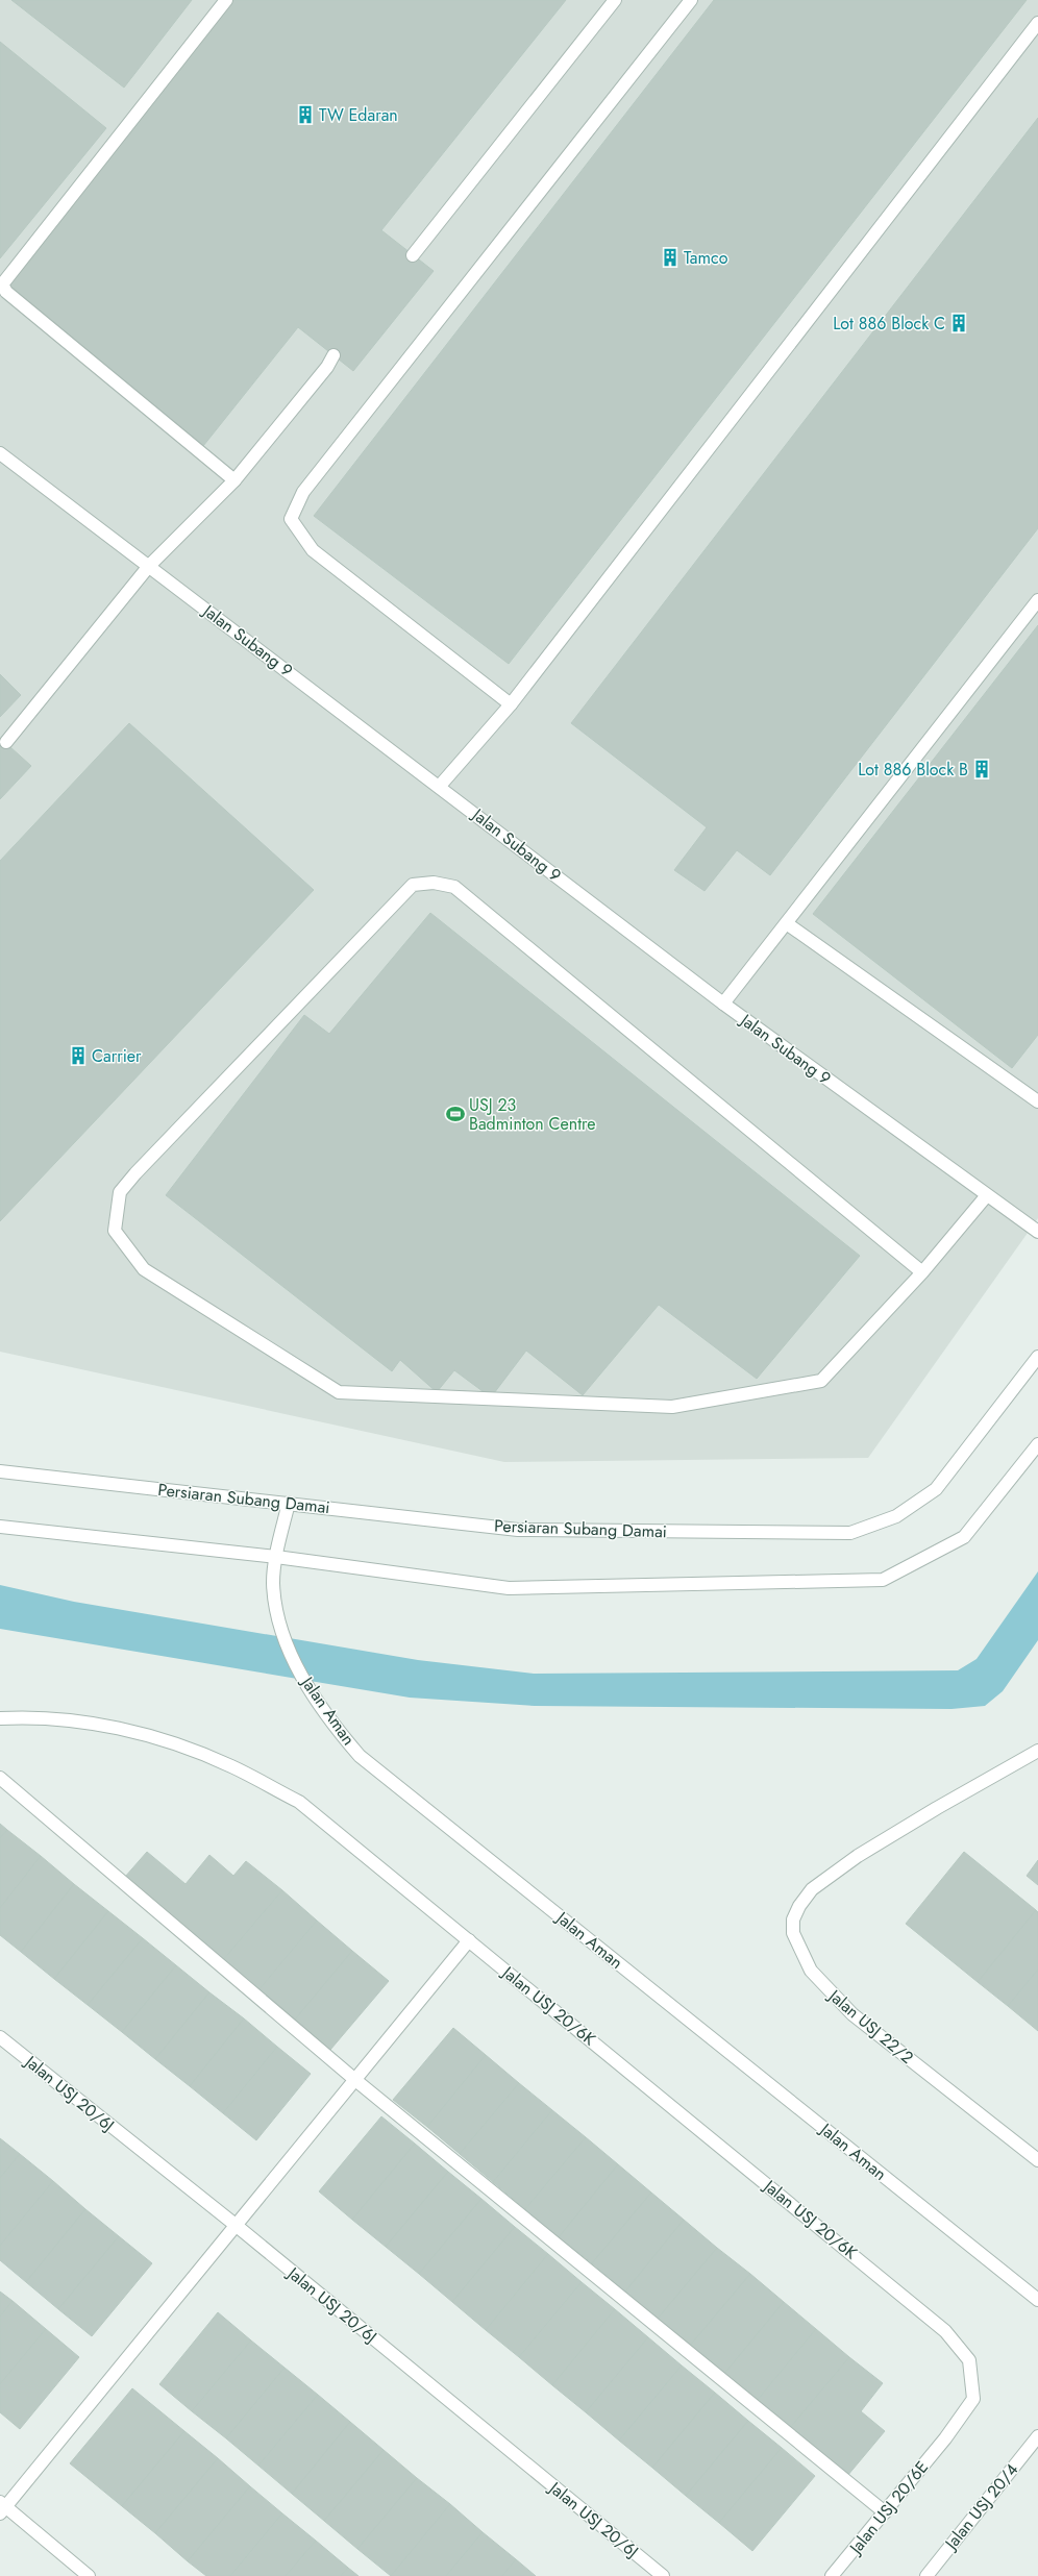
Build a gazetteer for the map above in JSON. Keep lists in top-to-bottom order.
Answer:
{
  "streets": {
    "street": [
      "Jalan Subang 9",
      "Persiaran Subang Damai",
      "Jalan Aman",
      "Jalan USJ 20/6K",
      "Jalan USJ 22/2",
      "Jalan USJ 20/6J",
      "Jalan USJ 20/4",
      "Jalan USJ 20/6E"
    ]
  },
  "crossings": [
    ["Persiaran Subang Damai", "Jalan Aman"],
    ["Jalan USJ 20/6K", "Jalan USJ 20/6E"]
  ],
  "places": {
    "building": [
      "TW Edaran",
      "Tamco",
      "Lot 886 Block C",
      "Lot 886 Block B",
      "Carrier"
    ],
    "sports": ["USJ 23 Badminton Centre"]
  }
}
